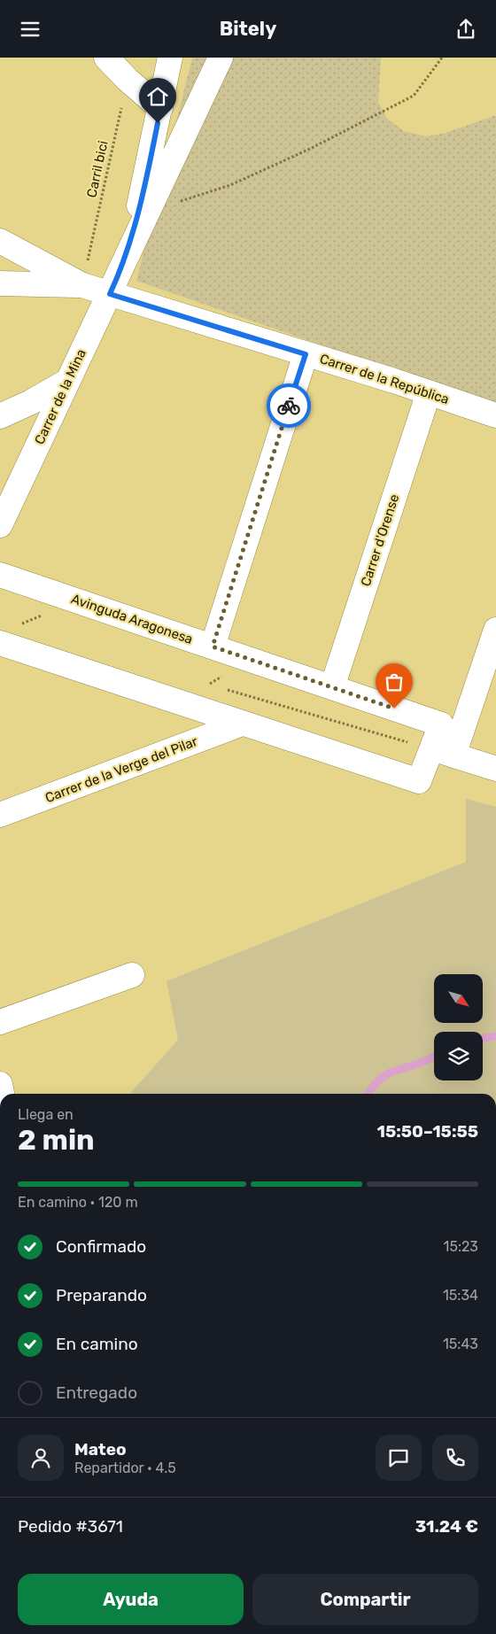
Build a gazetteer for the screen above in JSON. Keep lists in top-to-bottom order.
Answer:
{
  "streets": {
    "street": [
      "Carrer de la República",
      "Carrer de la Mina",
      "Carrer d'Orense",
      "Avinguda Aragonesa",
      "Carrer de la Verge del Pilar"
    ],
    "path": ["Carril bici"]
  },
  "crossings": [
    ["Carril bici", "Carrer de la República"],
    ["Carrer de la República", "Carrer de la Mina"],
    ["Carrer de la República", "Carrer d'Orense"],
    ["Carrer d'Orense", "Avinguda Aragonesa"],
    ["Avinguda Aragonesa", "Carrer de la Verge del Pilar"]
  ],
  "north": "bottom right",
  "page": {
    "header": "Bitely",
    "heading": ["2 min", "Llega en", "15:50–15:55"],
    "panel": [
      "Mateo",
      "Repartidor · 4.5",
      "Pedido #3671",
      "31.24 €"
    ],
    "bar": "En camino · 120 m",
    "list": [
      ["Confirmado", "15:23"],
      ["Preparando", "15:34"],
      ["En camino", "15:43"],
      "Entregado"
    ],
    "buttons": ["Ayuda", "Compartir"]
  }
}
